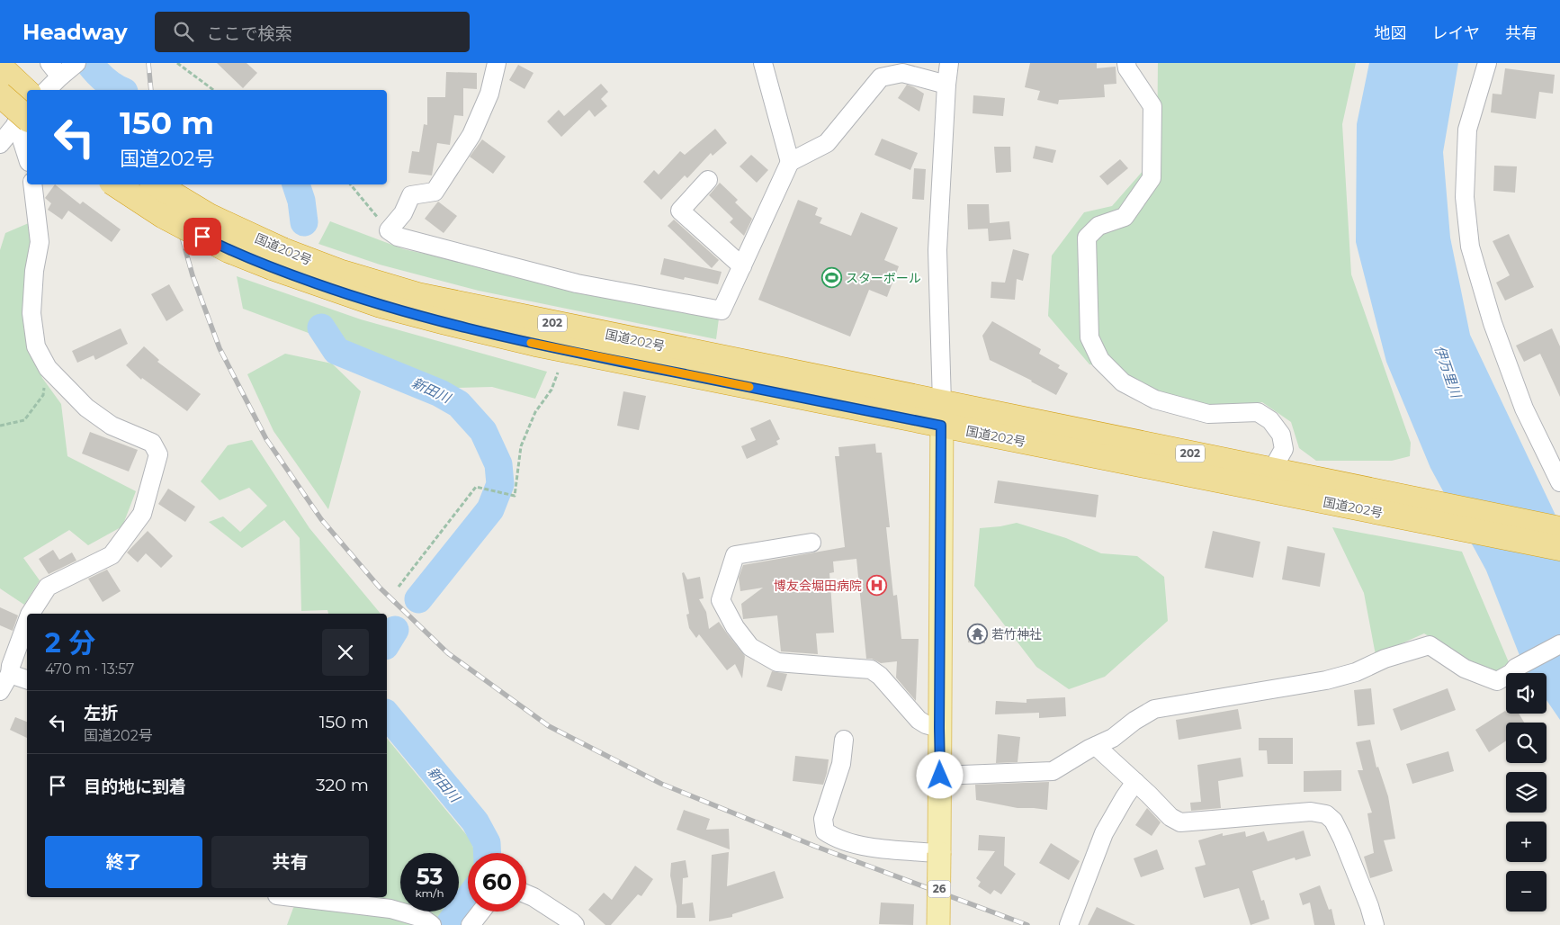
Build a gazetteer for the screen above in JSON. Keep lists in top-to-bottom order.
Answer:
{
  "streets": {
    "highway": ["国道202号", "202"],
    "main road": ["26"]
  },
  "crossings": [
    ["国道202号", "26"]
  ],
  "water": ["伊万里川", "新田川"],
  "places": {
    "sports": ["スターボール"],
    "hospital": ["博友会堀田病院"],
    "temple": ["若竹神社"]
  },
  "page": {
    "header": "Headway",
    "search": "ここで検索",
    "nav": ["地図", "レイヤ", "共有"],
    "turn": ["150 m", "国道202号"],
    "heading": ["2 分", "470 m · 13:57"],
    "map_buttons": ["+", "−"],
    "list": [
      {
        "name": "左折",
        "note": "国道202号",
        "value": "150 m"
      },
      {
        "name": "目的地に到着",
        "value": "320 m"
      }
    ],
    "buttons": ["終了", "共有"],
    "speed": "53 km/h",
    "limit": "60"
  }
}
